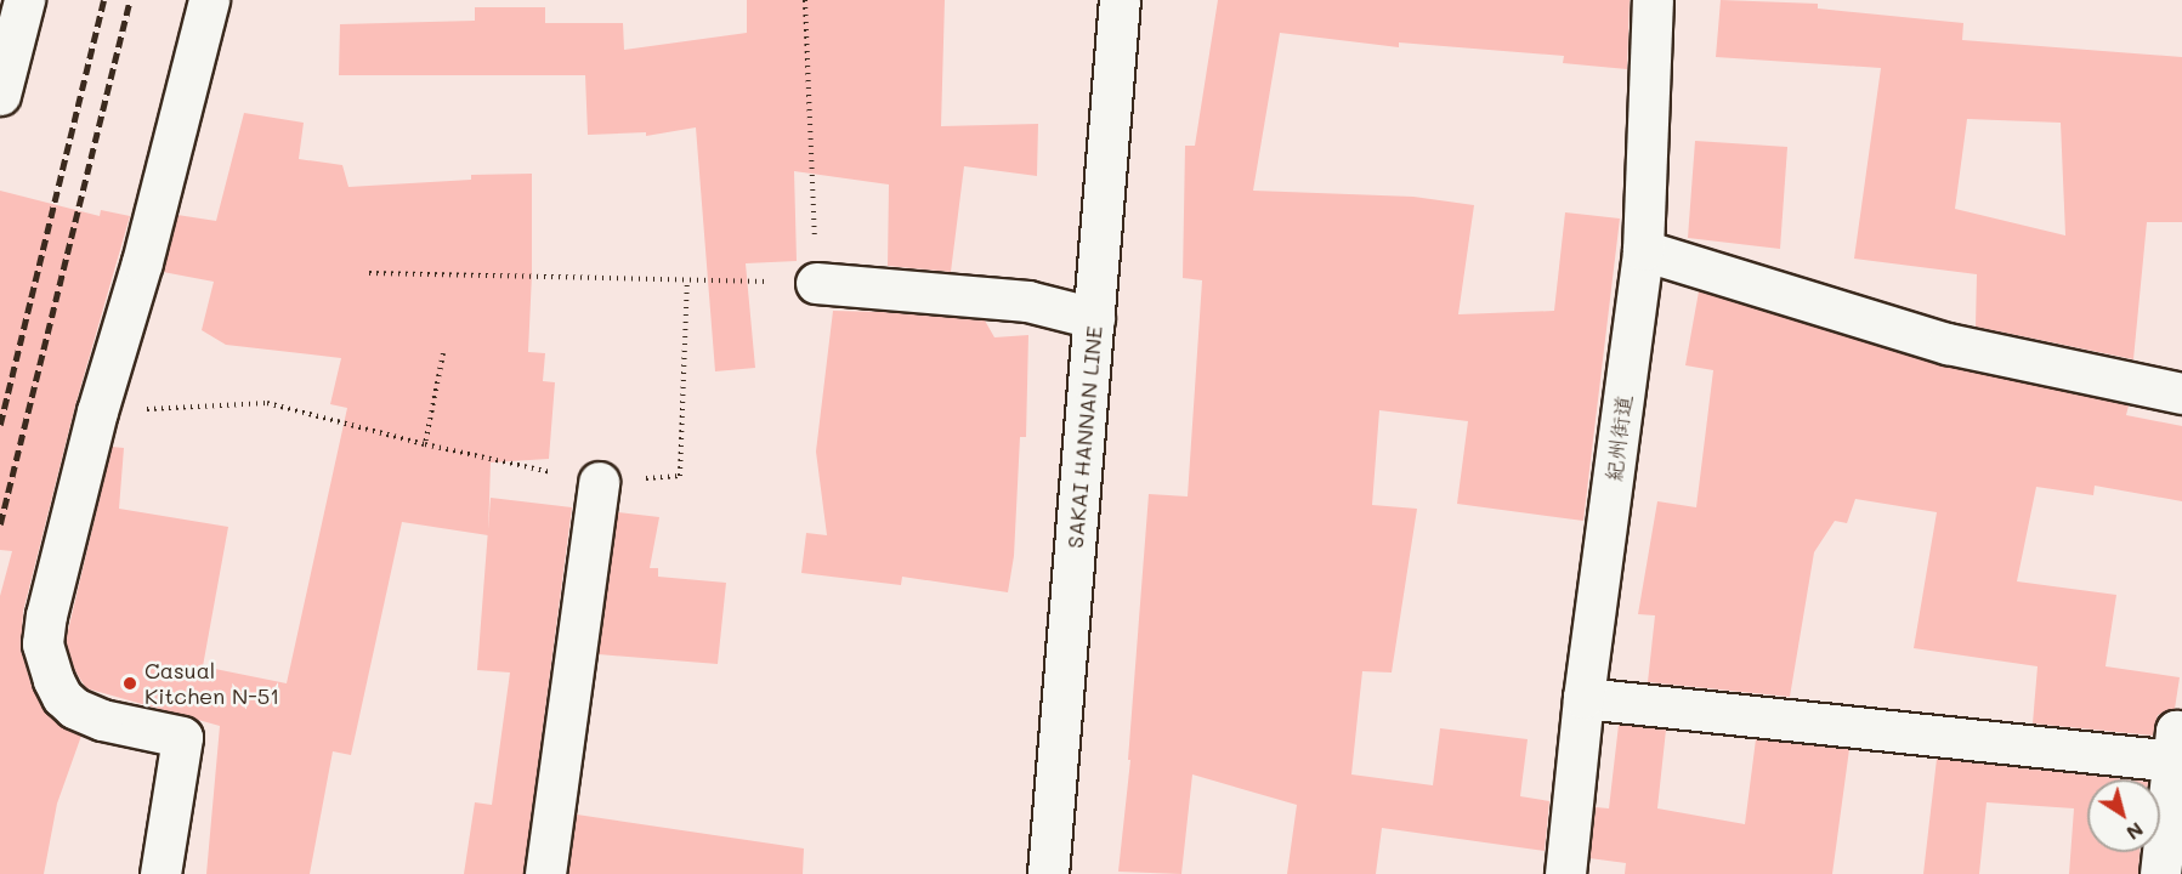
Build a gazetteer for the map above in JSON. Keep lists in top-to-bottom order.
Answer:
{
  "streets": {
    "street": ["SAKAI HANNAN LINE", "紀州街道"]
  },
  "places": ["Casual Kitchen N-51"],
  "north": "bottom right"
}
